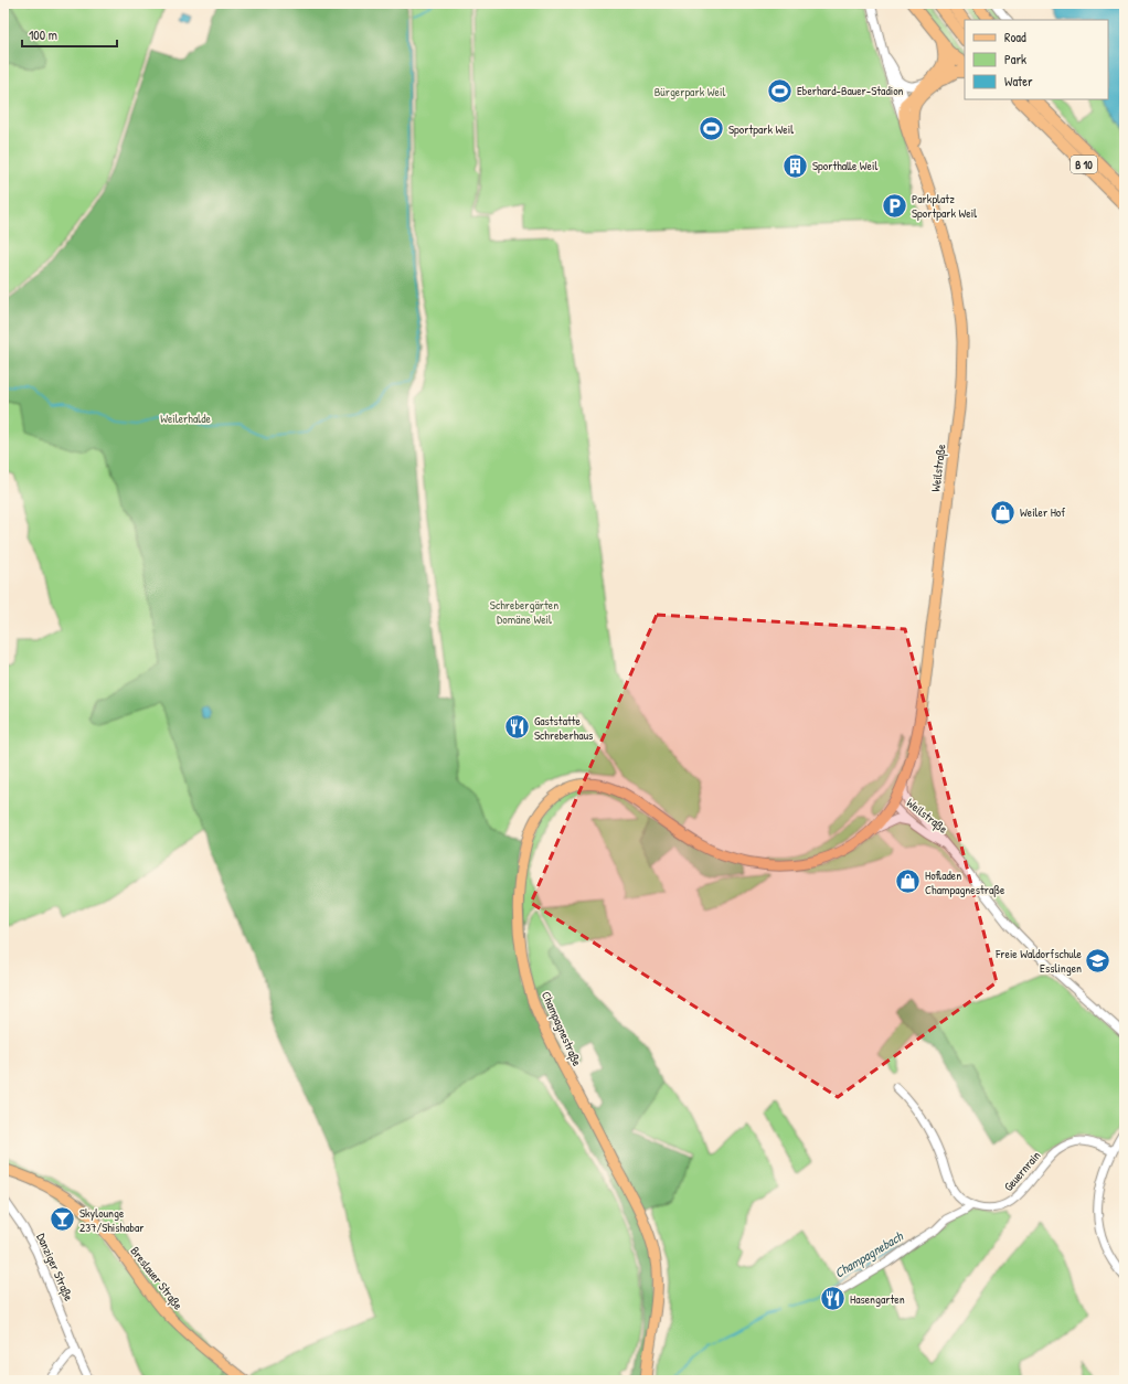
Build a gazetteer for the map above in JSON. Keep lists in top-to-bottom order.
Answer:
{
  "streets": {
    "highway": ["B 10"],
    "main road": ["Weilstraße", "Champagnestraße", "Breslauer Straße"],
    "street": ["Geuernrain", "Danziger Straße"]
  },
  "crossings": [
    ["Weilstraße", "Champagnestraße"]
  ],
  "water": ["Champagnebach"],
  "parks": ["Bürgerpark Weil", "Weilerhalde", "Schrebergärten Domäne Weil"],
  "places": {
    "sports": ["Eberhard-Bauer-Stadion", "Sportpark Weil"],
    "building": ["Sporthalle Weil"],
    "parking": ["Parkplatz Sportpark Weil"],
    "shop": ["Weiler Hof", "Hofladen Champagnestraße"],
    "restaurant": ["Gaststatte Schreberhaus", "Hasengarten"],
    "school or university": ["Freie Waldorfschule Esslingen"],
    "bar": ["Skylounge 237/Shishabar"]
  },
  "legend": ["Road", "Park", "Water"],
  "scale_bar": "100 m"
}
